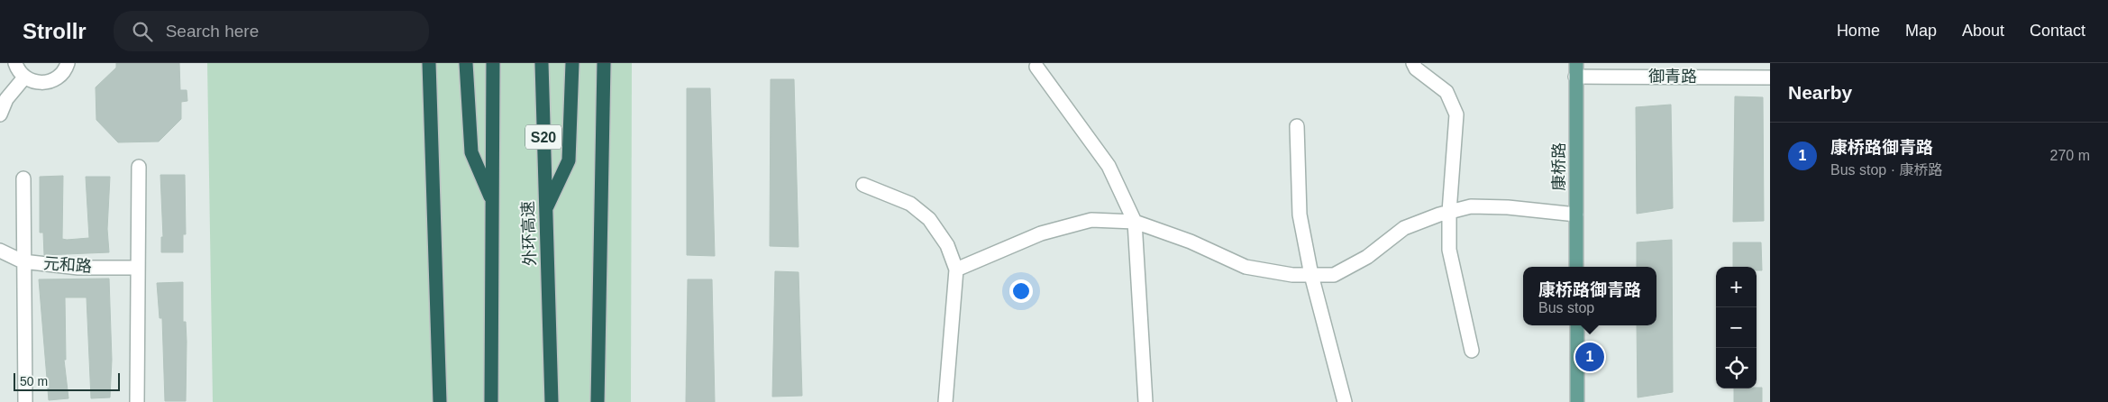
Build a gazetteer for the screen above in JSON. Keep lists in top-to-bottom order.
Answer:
{
  "streets": {
    "highway": ["S20", "外环高速"],
    "main road": ["康桥路"],
    "street": ["御青路", "元和路"]
  },
  "crossings": [
    ["御青路", "康桥路"]
  ],
  "scale_bar": "50 m",
  "page": {
    "header": "Strollr",
    "search": "Search here",
    "nav": [
      "Home",
      "Map",
      "About",
      "Contact"
    ],
    "heading": "Nearby",
    "list": [
      {
        "mark": "1",
        "name": "康桥路御青路",
        "note": "Bus stop · 康桥路",
        "value": "270 m"
      }
    ],
    "map_buttons": ["+", "−"],
    "popup": ["康桥路御青路", "Bus stop"],
    "pins": "1",
    "scale": "50 m"
  }
}
